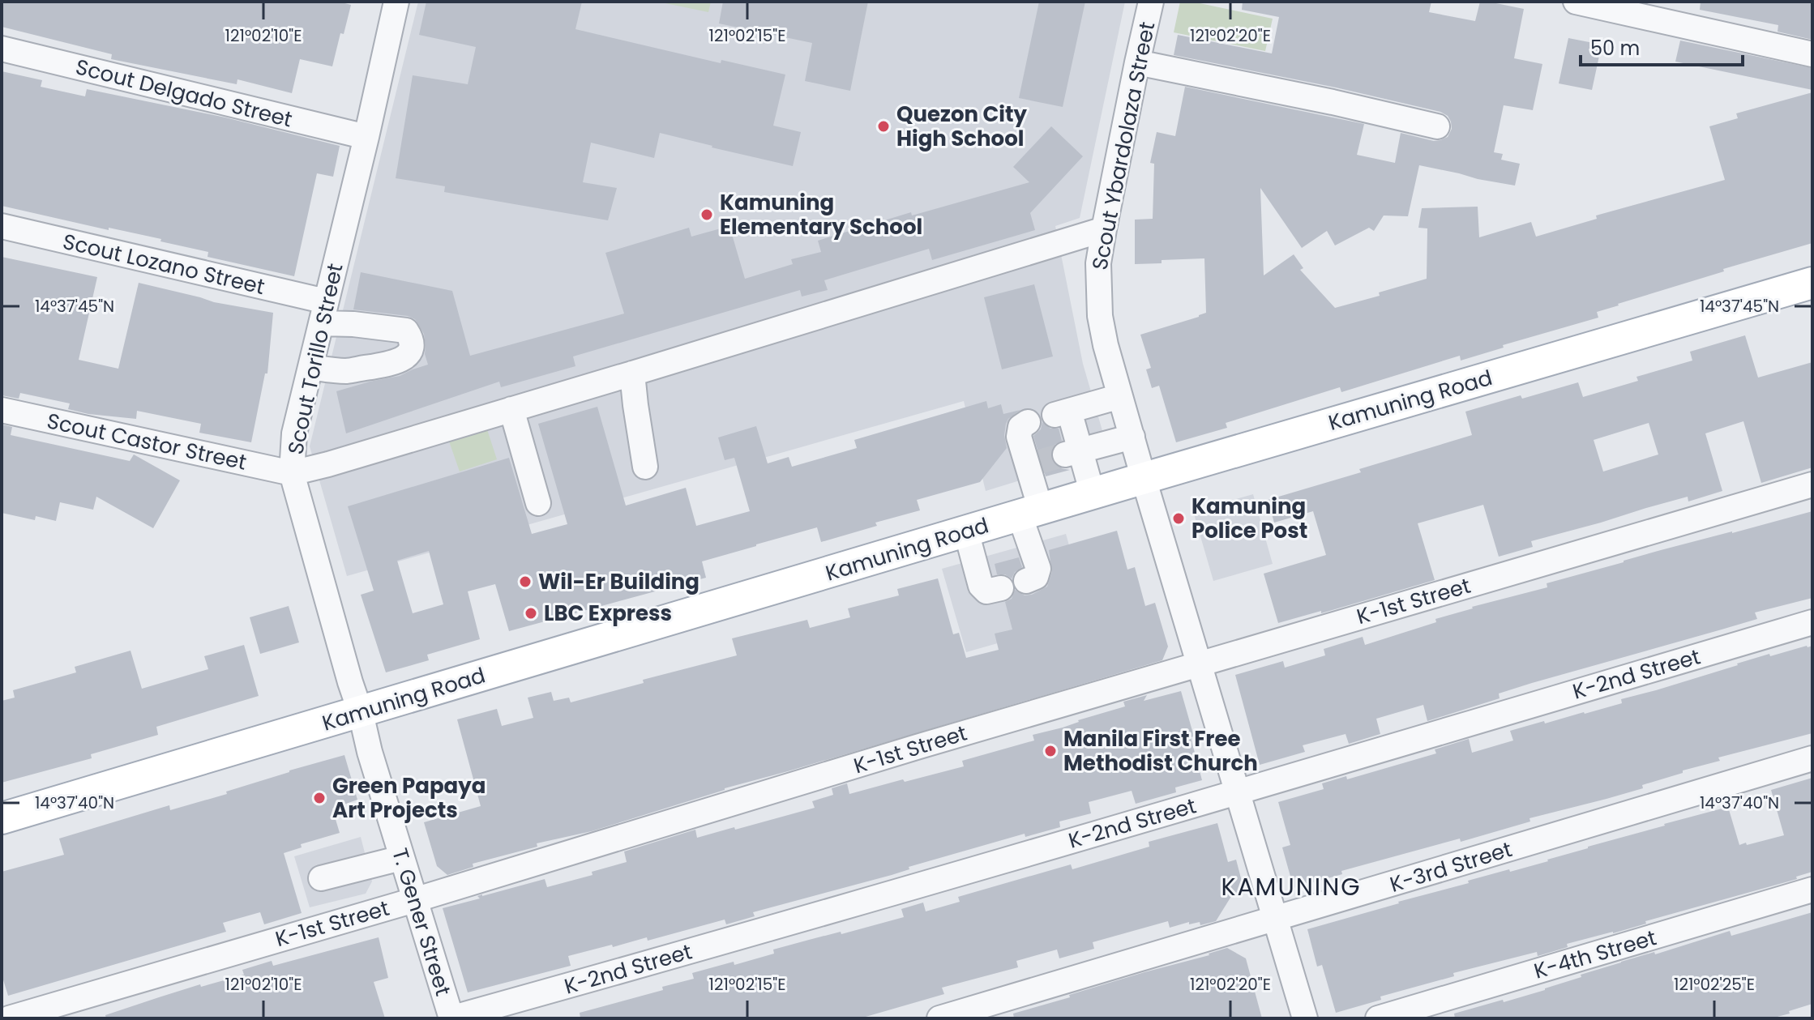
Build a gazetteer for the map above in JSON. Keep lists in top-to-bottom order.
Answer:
{
  "streets": {
    "main road": ["Kamuning Road"],
    "street": [
      "Scout Delgado Street",
      "Scout Ybardolaza Street",
      "Scout Lozano Street",
      "Scout Torillo Street",
      "Scout Castor Street",
      "K-1st Street",
      "K-2nd Street",
      "K-3rd Street",
      "T. Gener Street",
      "K-4th Street"
    ]
  },
  "crossings": [
    ["Scout Delgado Street", "Scout Torillo Street"],
    ["Scout Ybardolaza Street", "Kamuning Road"],
    ["Scout Ybardolaza Street", "K-1st Street"],
    ["Scout Ybardolaza Street", "K-2nd Street"],
    ["Scout Ybardolaza Street", "K-3rd Street"],
    ["Scout Lozano Street", "Scout Torillo Street"],
    ["Scout Torillo Street", "Kamuning Road"],
    ["Scout Torillo Street", "Scout Castor Street"],
    ["Scout Torillo Street", "T. Gener Street"],
    ["Kamuning Road", "T. Gener Street"],
    ["K-1st Street", "T. Gener Street"],
    ["K-2nd Street", "T. Gener Street"]
  ],
  "districts": ["KAMUNING"],
  "places": [
    "Quezon City High School",
    "Kamuning Elementary School",
    "Kamuning Police Post",
    "Wil-Er Building",
    "LBC Express",
    "Manila First Free Methodist Church",
    "Green Papaya Art Projects"
  ],
  "scale_bar": "50 m",
  "coordinates": [
    "121°02'10\"E",
    "121°02'15\"E",
    "121°02'20\"E",
    "14°37'45\"N",
    "14°37'40\"N",
    "121°02'25\"E"
  ]
}
